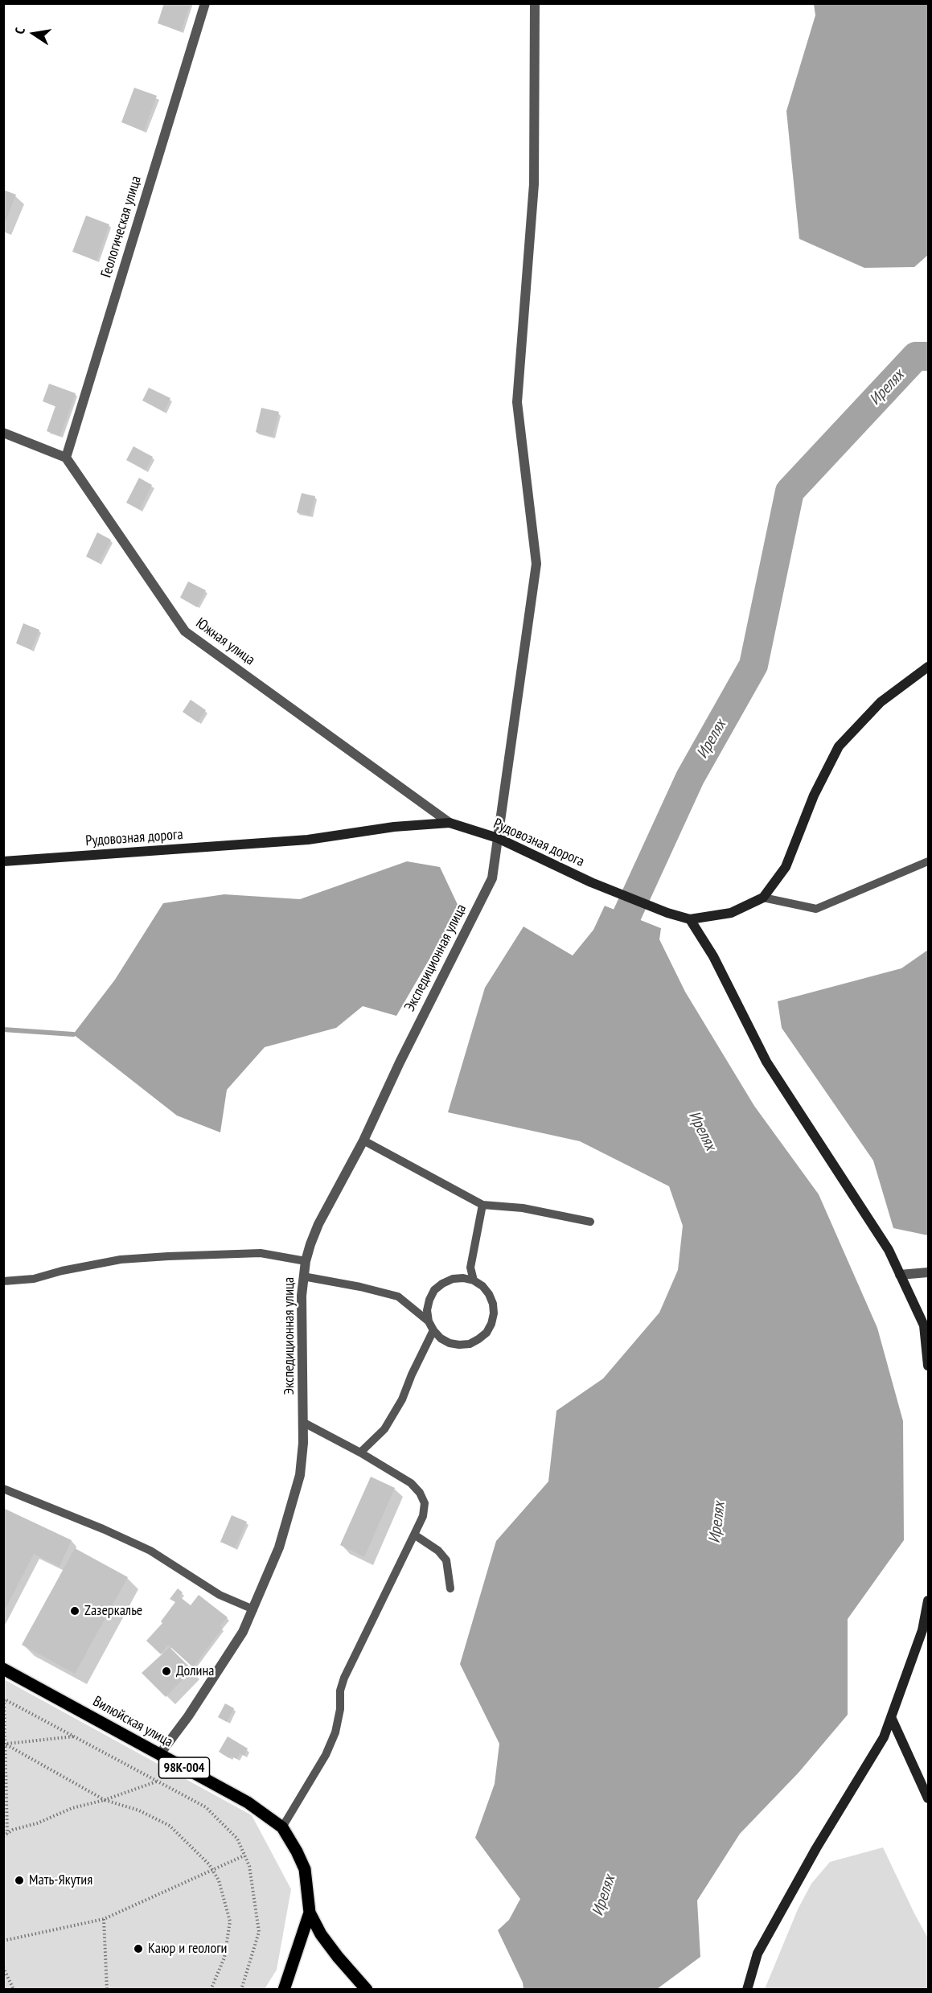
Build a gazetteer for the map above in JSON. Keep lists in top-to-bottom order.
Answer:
{
  "streets": {
    "main road": ["Вилюйская улица", "98К-004"],
    "street": [
      "Геологическая улица",
      "Южная улица",
      "Рудовозная дорога",
      "Экспедиционная улица"
    ]
  },
  "crossings": [
    ["Геологическая улица", "Южная улица"],
    ["Южная улица", "Рудовозная дорога"],
    ["Рудовозная дорога", "Экспедиционная улица"],
    ["Экспедиционная улица", "Вилюйская улица"],
    ["Вилюйская улица", "98К-004"]
  ],
  "water": ["Ирелях"],
  "places": [
    "Zазеркалье",
    "Долина",
    "Мать-Якутия",
    "Каюр и геологи"
  ],
  "north": "left"
}
